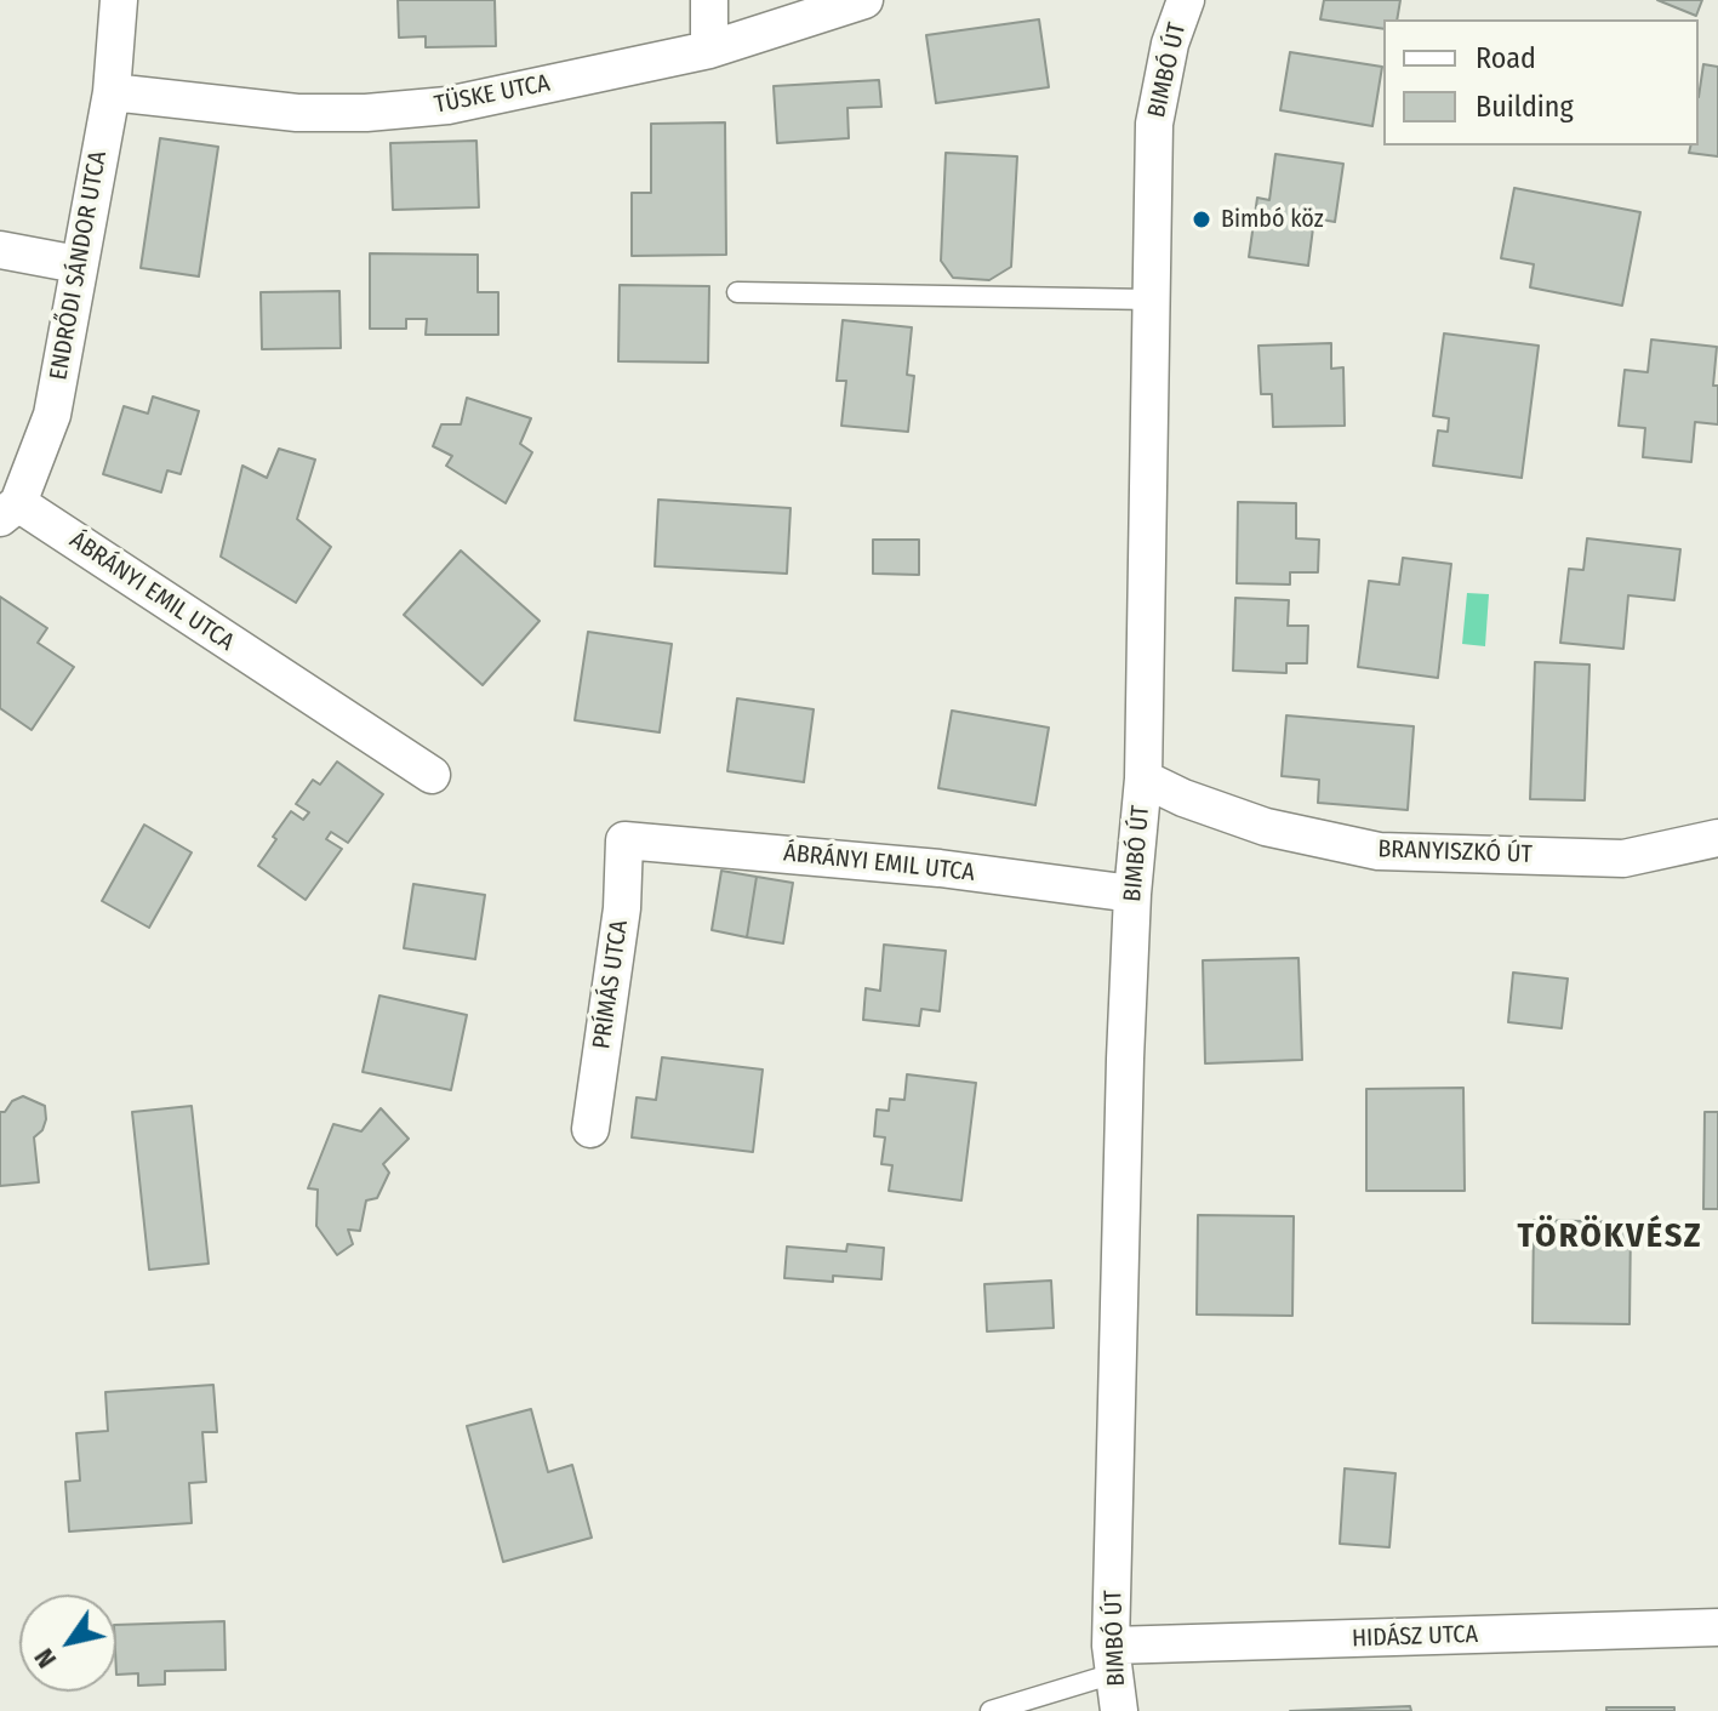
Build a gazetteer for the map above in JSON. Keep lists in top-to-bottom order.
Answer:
{
  "streets": {
    "street": [
      "BIMBÓ ÚT",
      "TÜSKE UTCA",
      "ENDRŐDI SÁNDOR UTCA",
      "ÁBRÁNYI EMIL UTCA",
      "BRANYISZKÓ ÚT",
      "PRÍMÁS UTCA",
      "HIDÁSZ UTCA"
    ]
  },
  "crossings": [
    ["BIMBÓ ÚT", "ÁBRÁNYI EMIL UTCA"],
    ["BIMBÓ ÚT", "BRANYISZKÓ ÚT"],
    ["BIMBÓ ÚT", "HIDÁSZ UTCA"],
    ["TÜSKE UTCA", "ENDRŐDI SÁNDOR UTCA"],
    ["ENDRŐDI SÁNDOR UTCA", "ÁBRÁNYI EMIL UTCA"],
    ["ÁBRÁNYI EMIL UTCA", "PRÍMÁS UTCA"]
  ],
  "districts": ["TÖRÖKVÉSZ"],
  "places": ["Bimbó köz"],
  "legend": ["Road", "Building"],
  "north": "bottom left"
}
